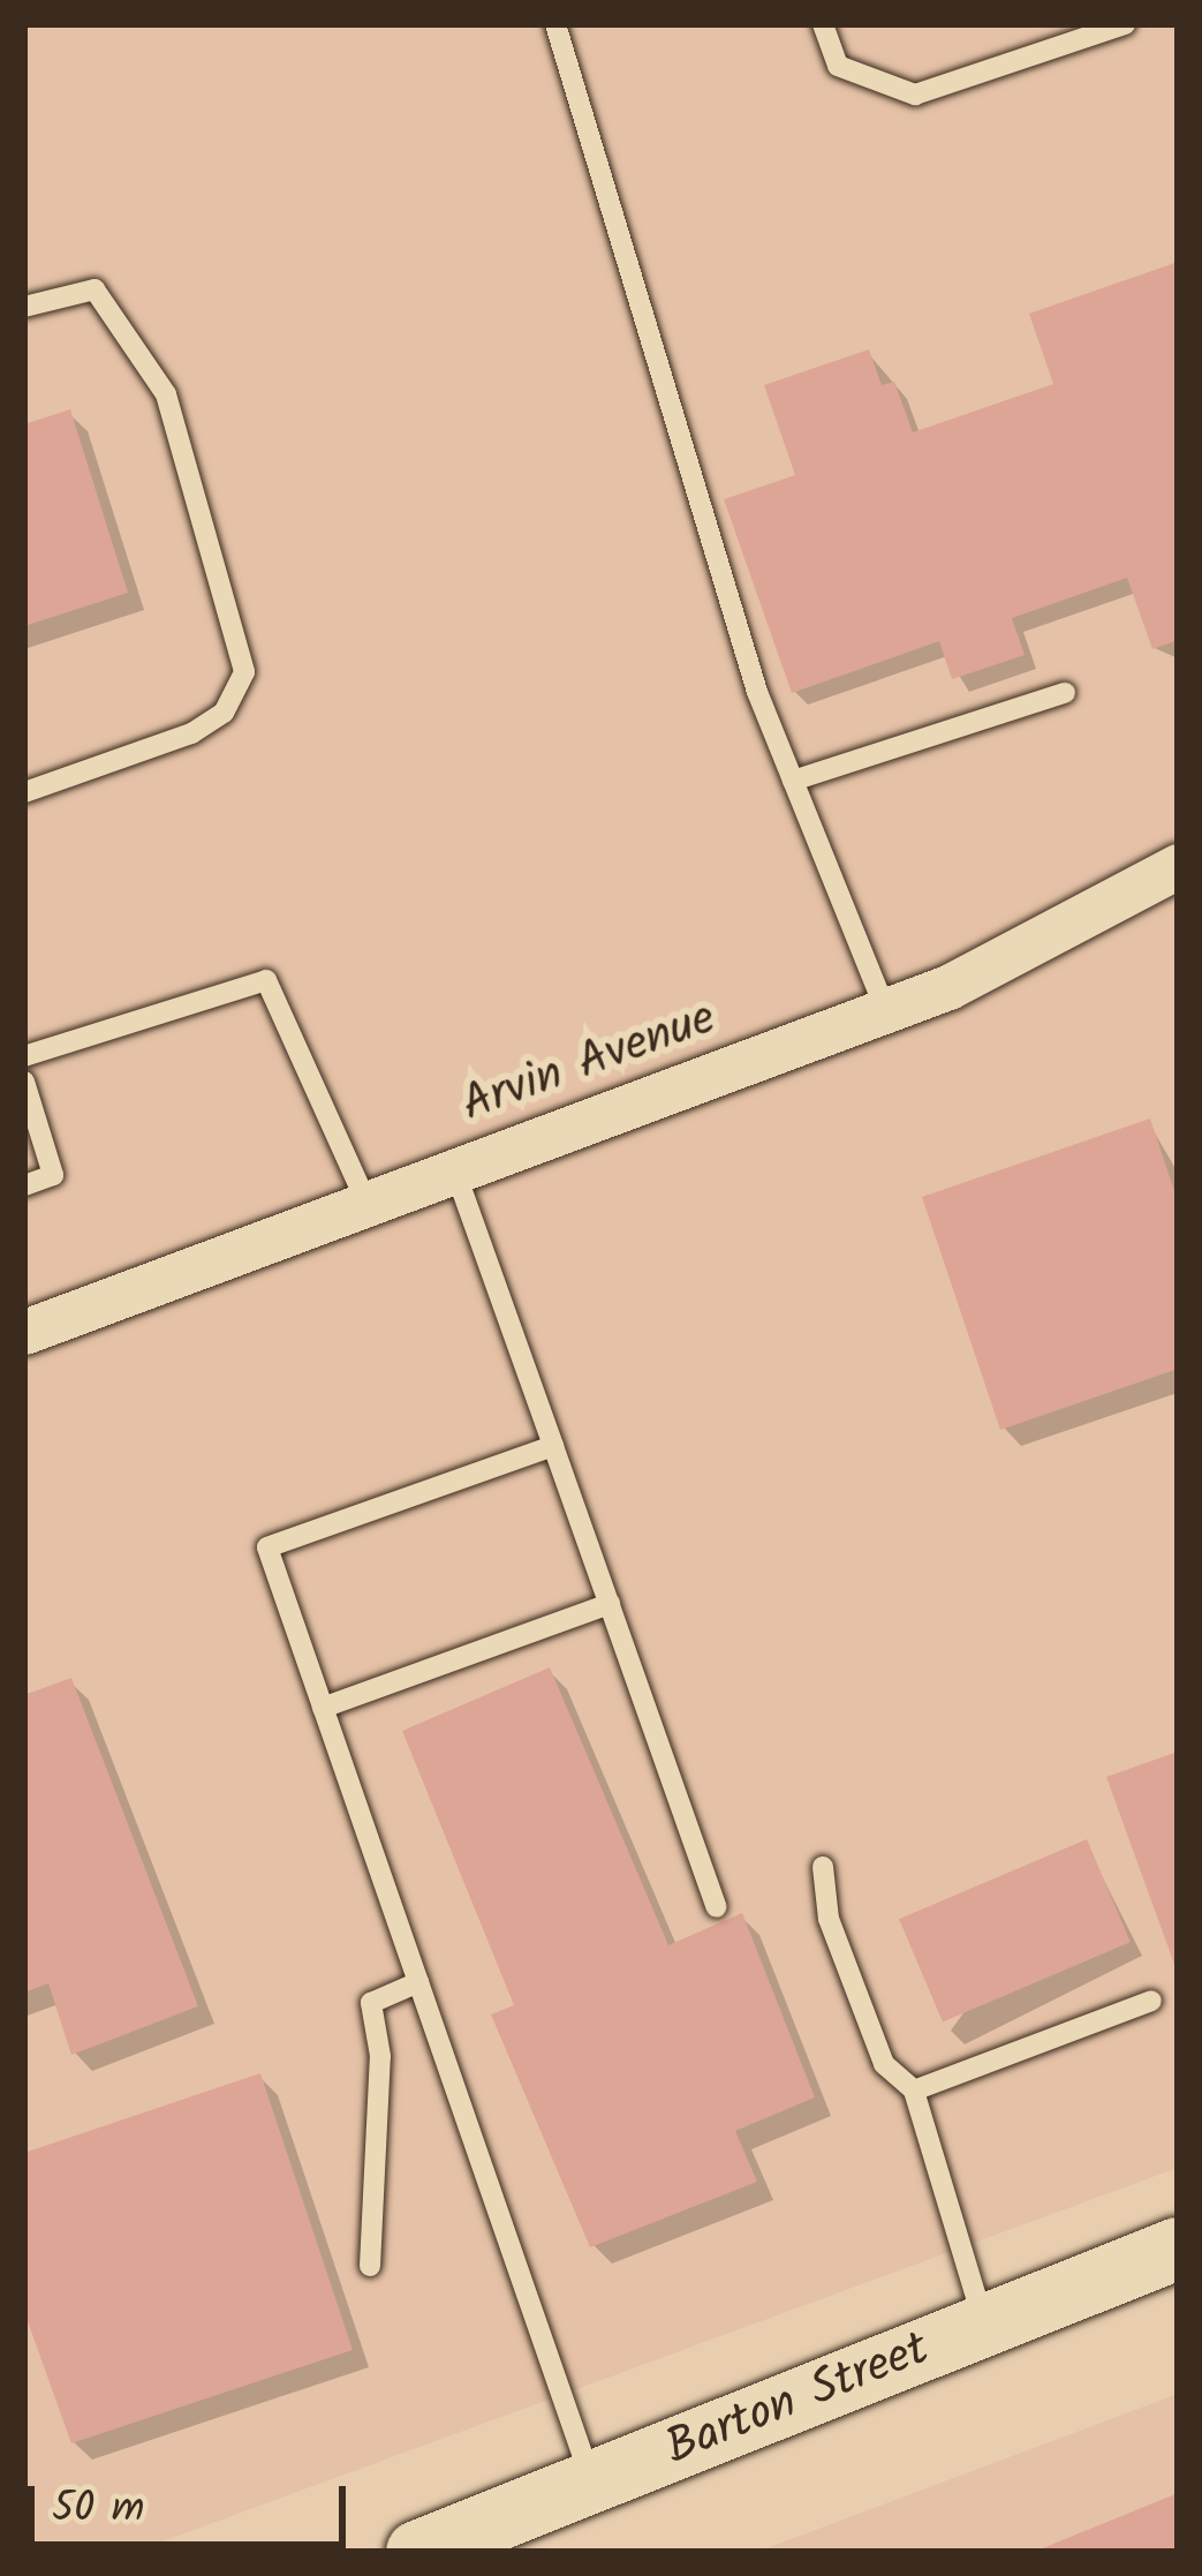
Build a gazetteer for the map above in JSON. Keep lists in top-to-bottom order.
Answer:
{
  "streets": {
    "main road": ["Barton Street"],
    "street": ["Arvin Avenue"]
  },
  "scale_bar": "50 m"
}
